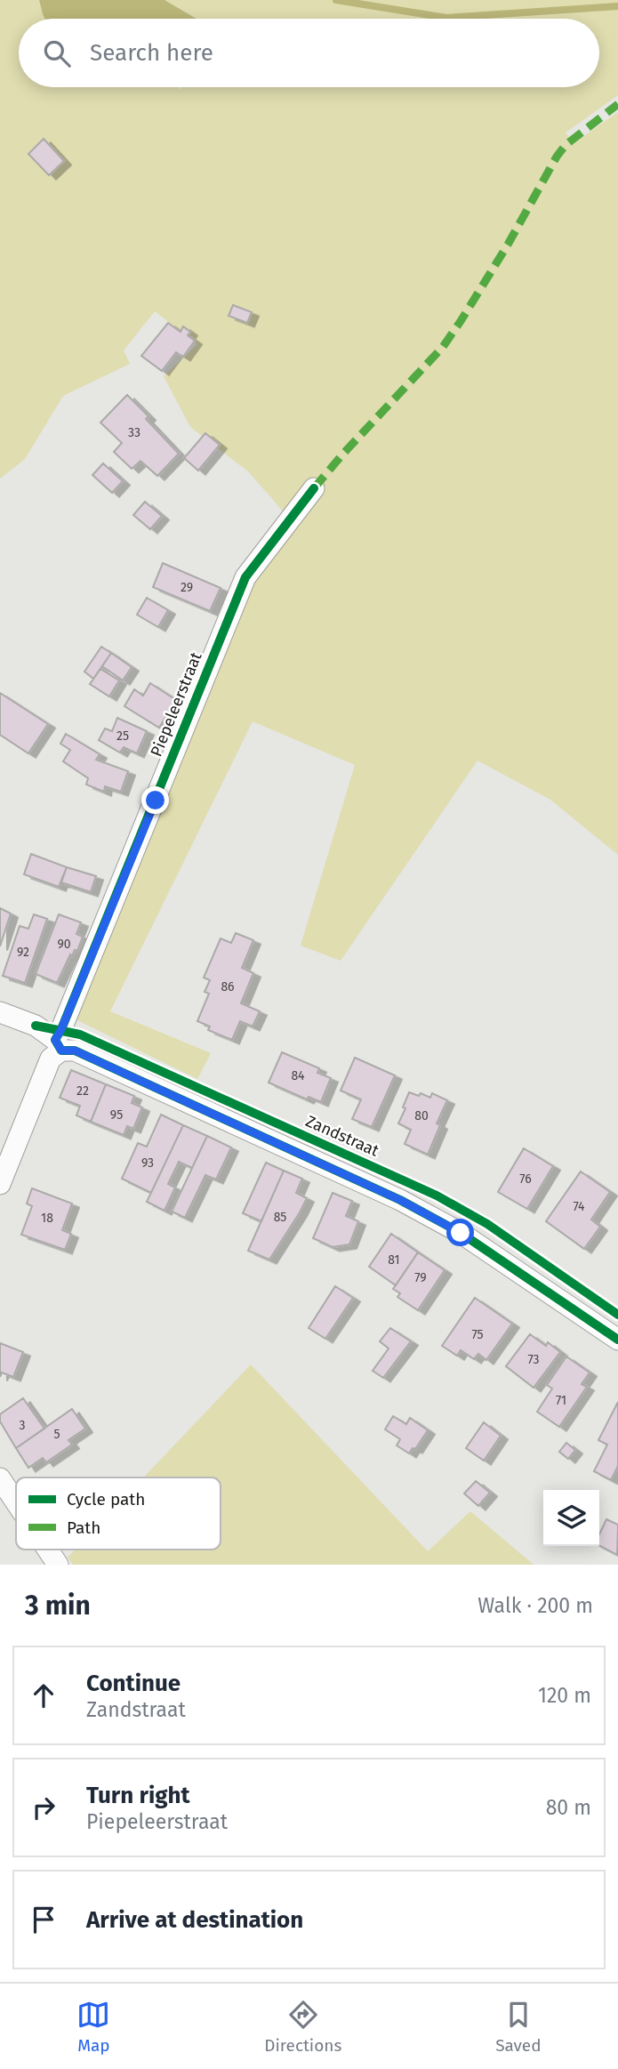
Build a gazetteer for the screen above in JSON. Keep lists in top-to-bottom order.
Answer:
{
  "streets": {
    "street": ["Piepeleerstraat"],
    "cycle path": ["Zandstraat"]
  },
  "house_numbers": [
    "33",
    "29",
    "25",
    "90",
    "92",
    "86",
    "84",
    "22",
    "95",
    "80",
    "93",
    "76",
    "74",
    "85",
    "18",
    "81",
    "79",
    "75",
    "73",
    "71",
    "3",
    "5"
  ],
  "legend": ["Cycle path", "Path"],
  "page": {
    "search": "Search here",
    "heading": ["3 min", "Walk · 200 m"],
    "list": [
      ["Continue", "Zandstraat", "120 m"],
      ["Turn right", "Piepeleerstraat", "80 m"],
      "Arrive at destination"
    ],
    "nav": ["Map", "Directions", "Saved"]
  }
}
